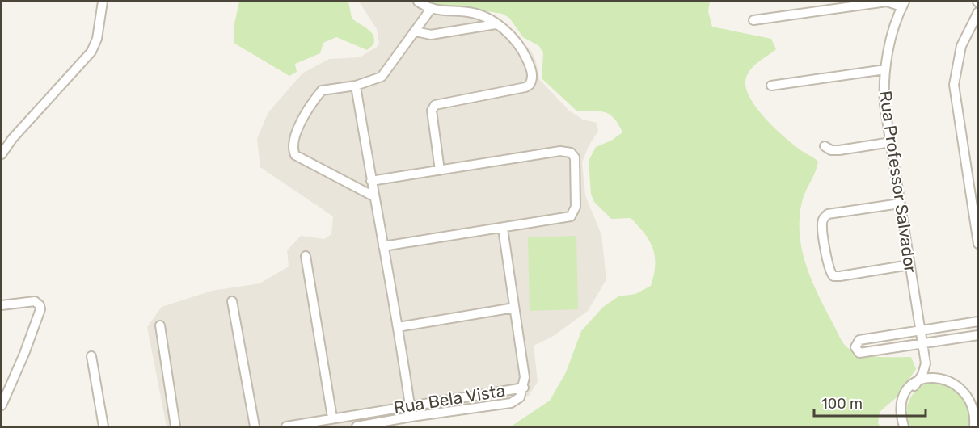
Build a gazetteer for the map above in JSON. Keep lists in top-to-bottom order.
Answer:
{
  "streets": {
    "street": ["Rua Professor Salvador", "Rua Bela Vista"]
  },
  "scale_bar": "100 m"
}
